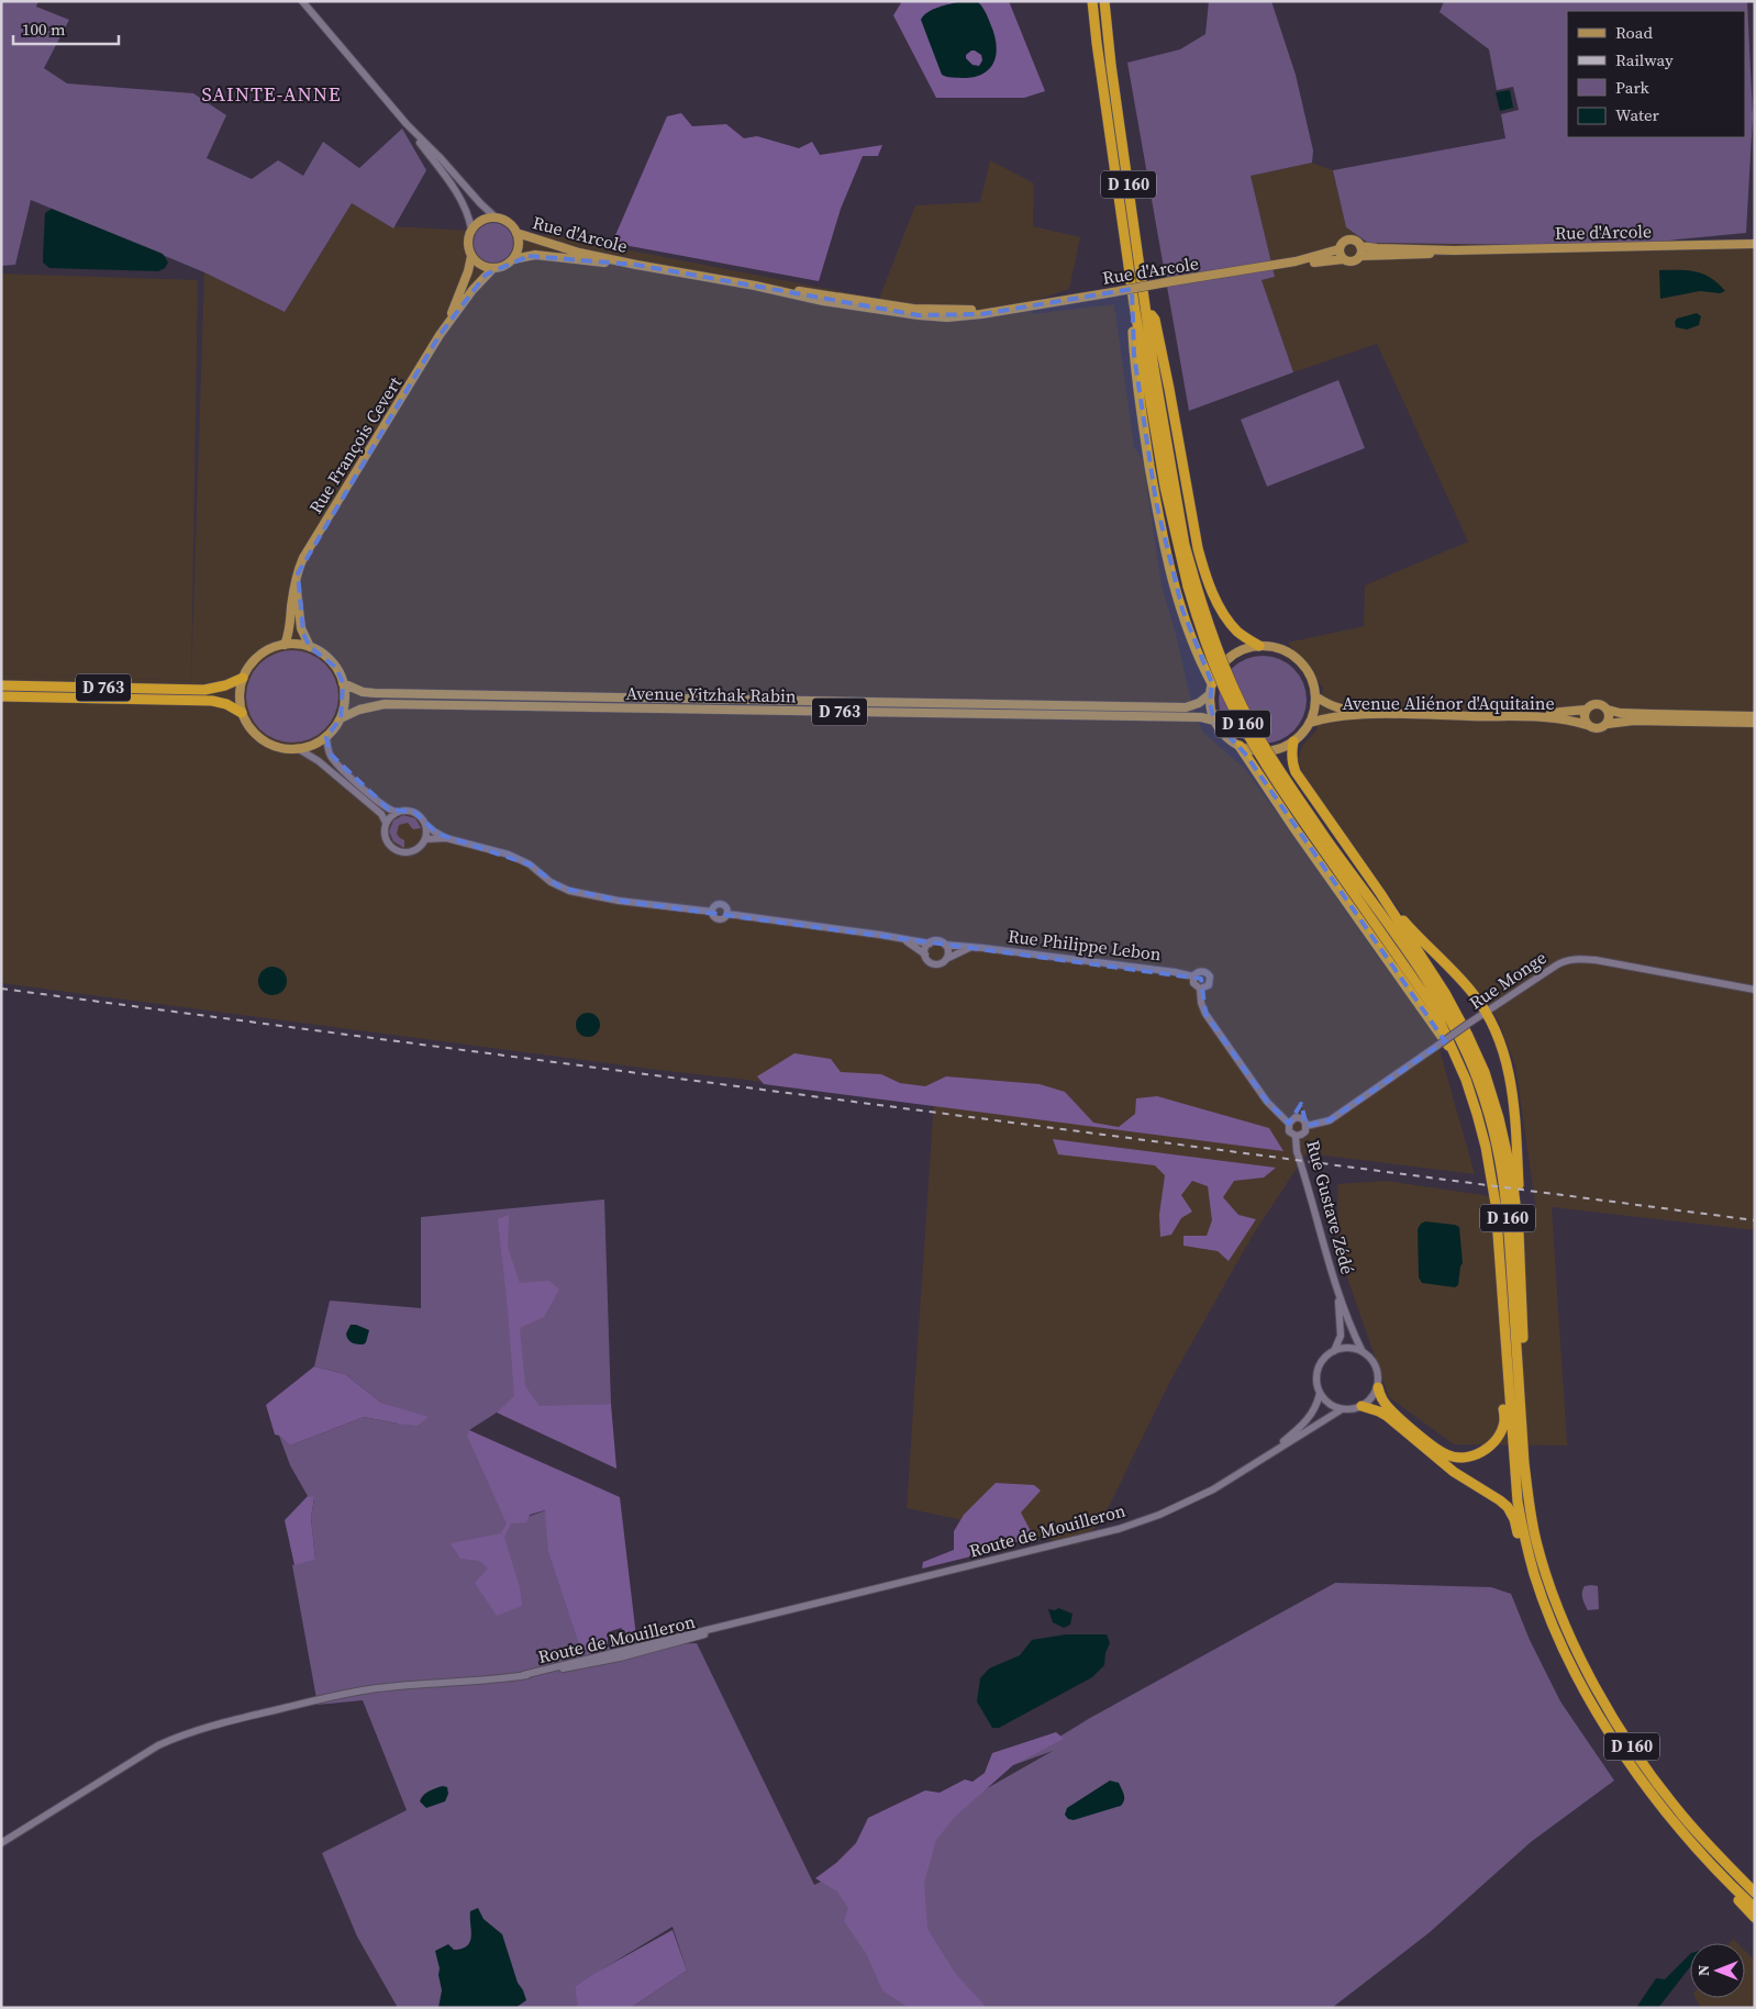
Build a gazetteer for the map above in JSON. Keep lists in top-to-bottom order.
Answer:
{
  "streets": {
    "highway": ["D 160", "D 763"],
    "main road": [
      "Rue d'Arcole",
      "Rue François Cevert",
      "Avenue Yitzhak Rabin",
      "Avenue Aliénor d'Aquitaine"
    ],
    "street": [
      "Rue Philippe Lebon",
      "Rue Monge",
      "Rue Gustave Zédé",
      "Route de Mouilleron"
    ]
  },
  "crossings": [
    ["D 160", "Avenue Yitzhak Rabin"],
    ["D 160", "Avenue Aliénor d'Aquitaine"],
    ["Rue d'Arcole", "Rue François Cevert"],
    ["Rue François Cevert", "D 763"],
    ["Rue François Cevert", "Avenue Yitzhak Rabin"],
    ["D 763", "Avenue Yitzhak Rabin"],
    ["Avenue Yitzhak Rabin", "Avenue Aliénor d'Aquitaine"],
    ["Rue Philippe Lebon", "Rue Gustave Zédé"],
    ["Rue Monge", "Rue Gustave Zédé"]
  ],
  "districts": ["SAINTE-ANNE"],
  "legend": [
    "Road",
    "Railway",
    "Park",
    "Water"
  ],
  "scale_bar": "100 m",
  "north": "left"
}
